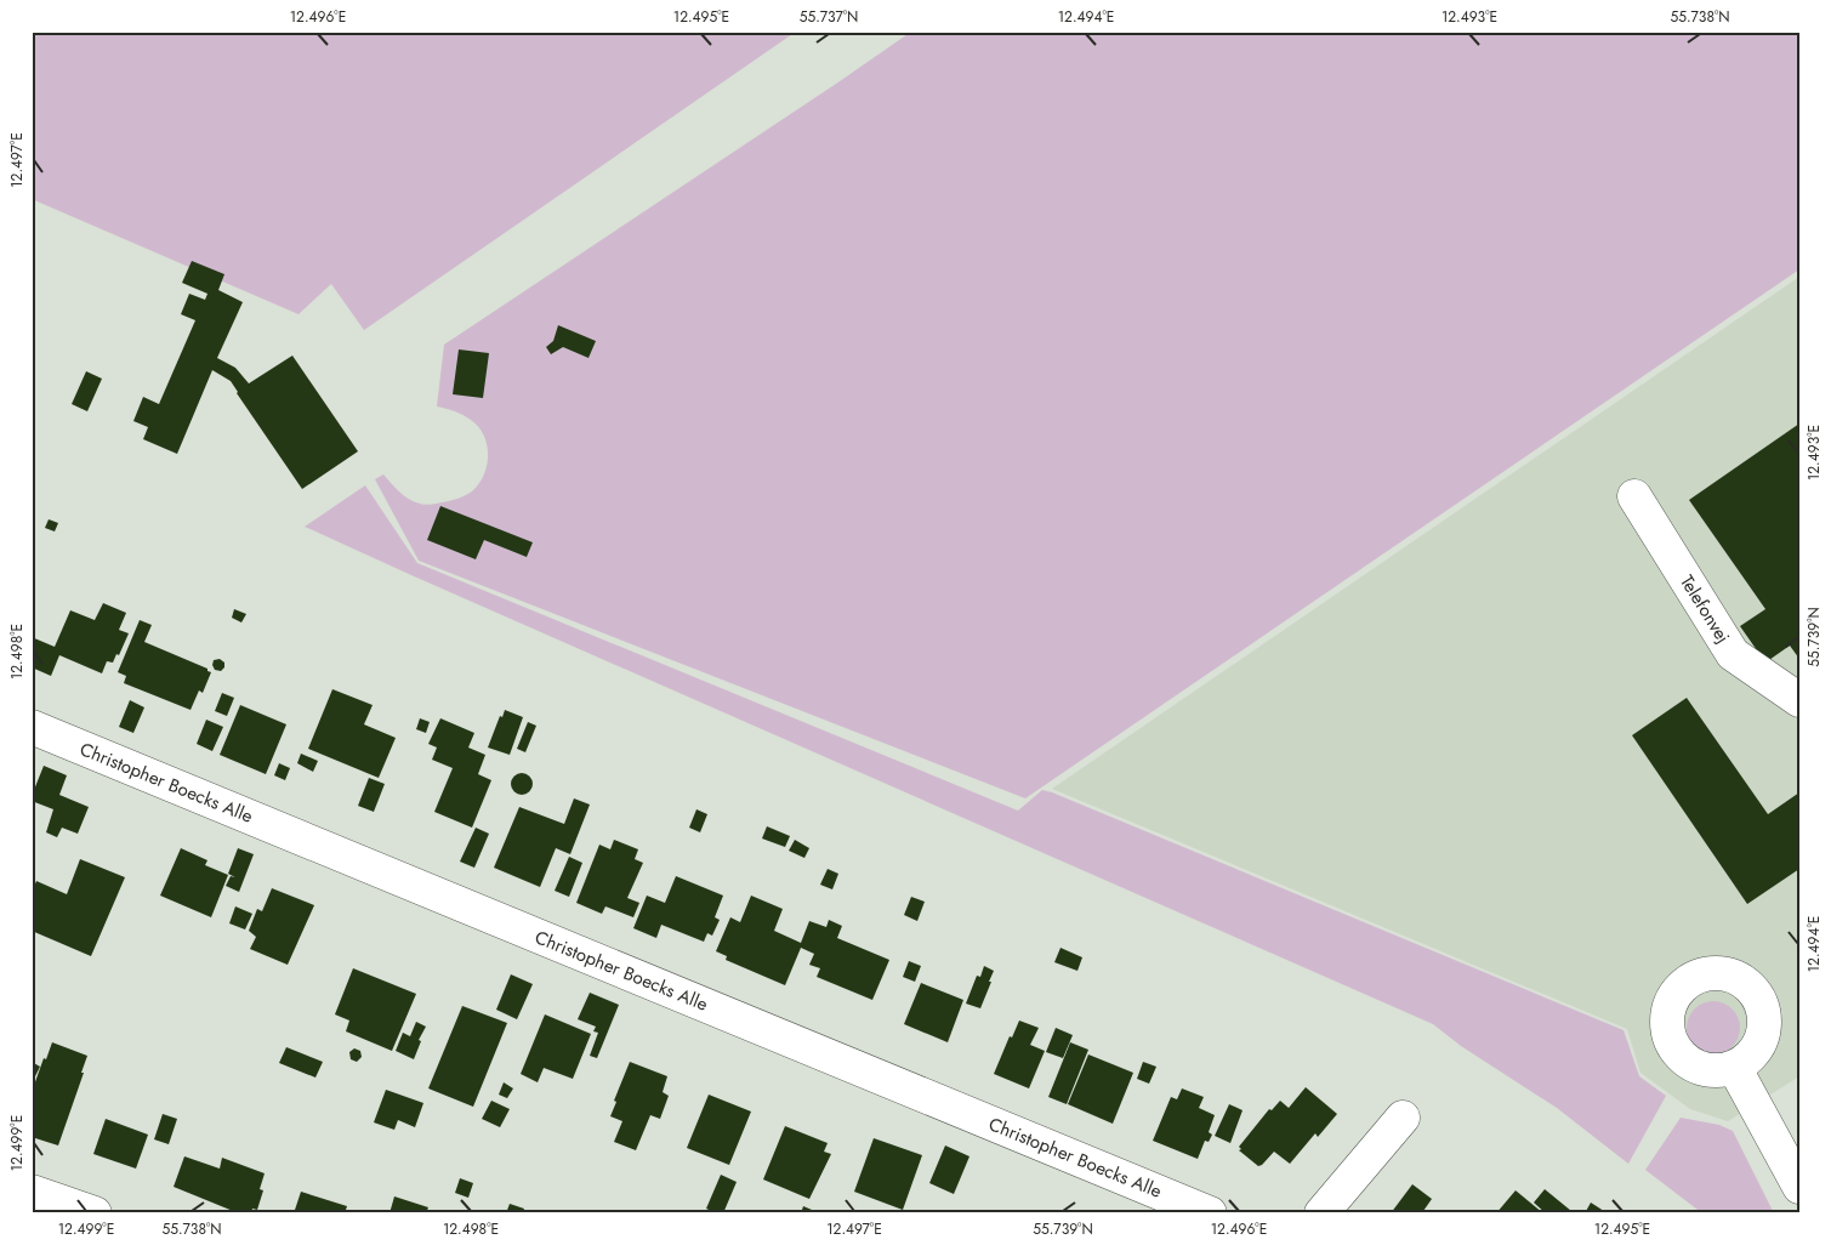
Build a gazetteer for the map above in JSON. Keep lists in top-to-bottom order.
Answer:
{
  "streets": {
    "street": ["Telefonvej", "Christopher Boecks Alle"]
  },
  "coordinates": [
    "12.496°E",
    "12.495°E",
    "55.737°N",
    "12.494°E",
    "12.493°E",
    "55.738°N",
    "12.497°E",
    "55.739°N",
    "12.498°E",
    "12.499°E"
  ]
}
